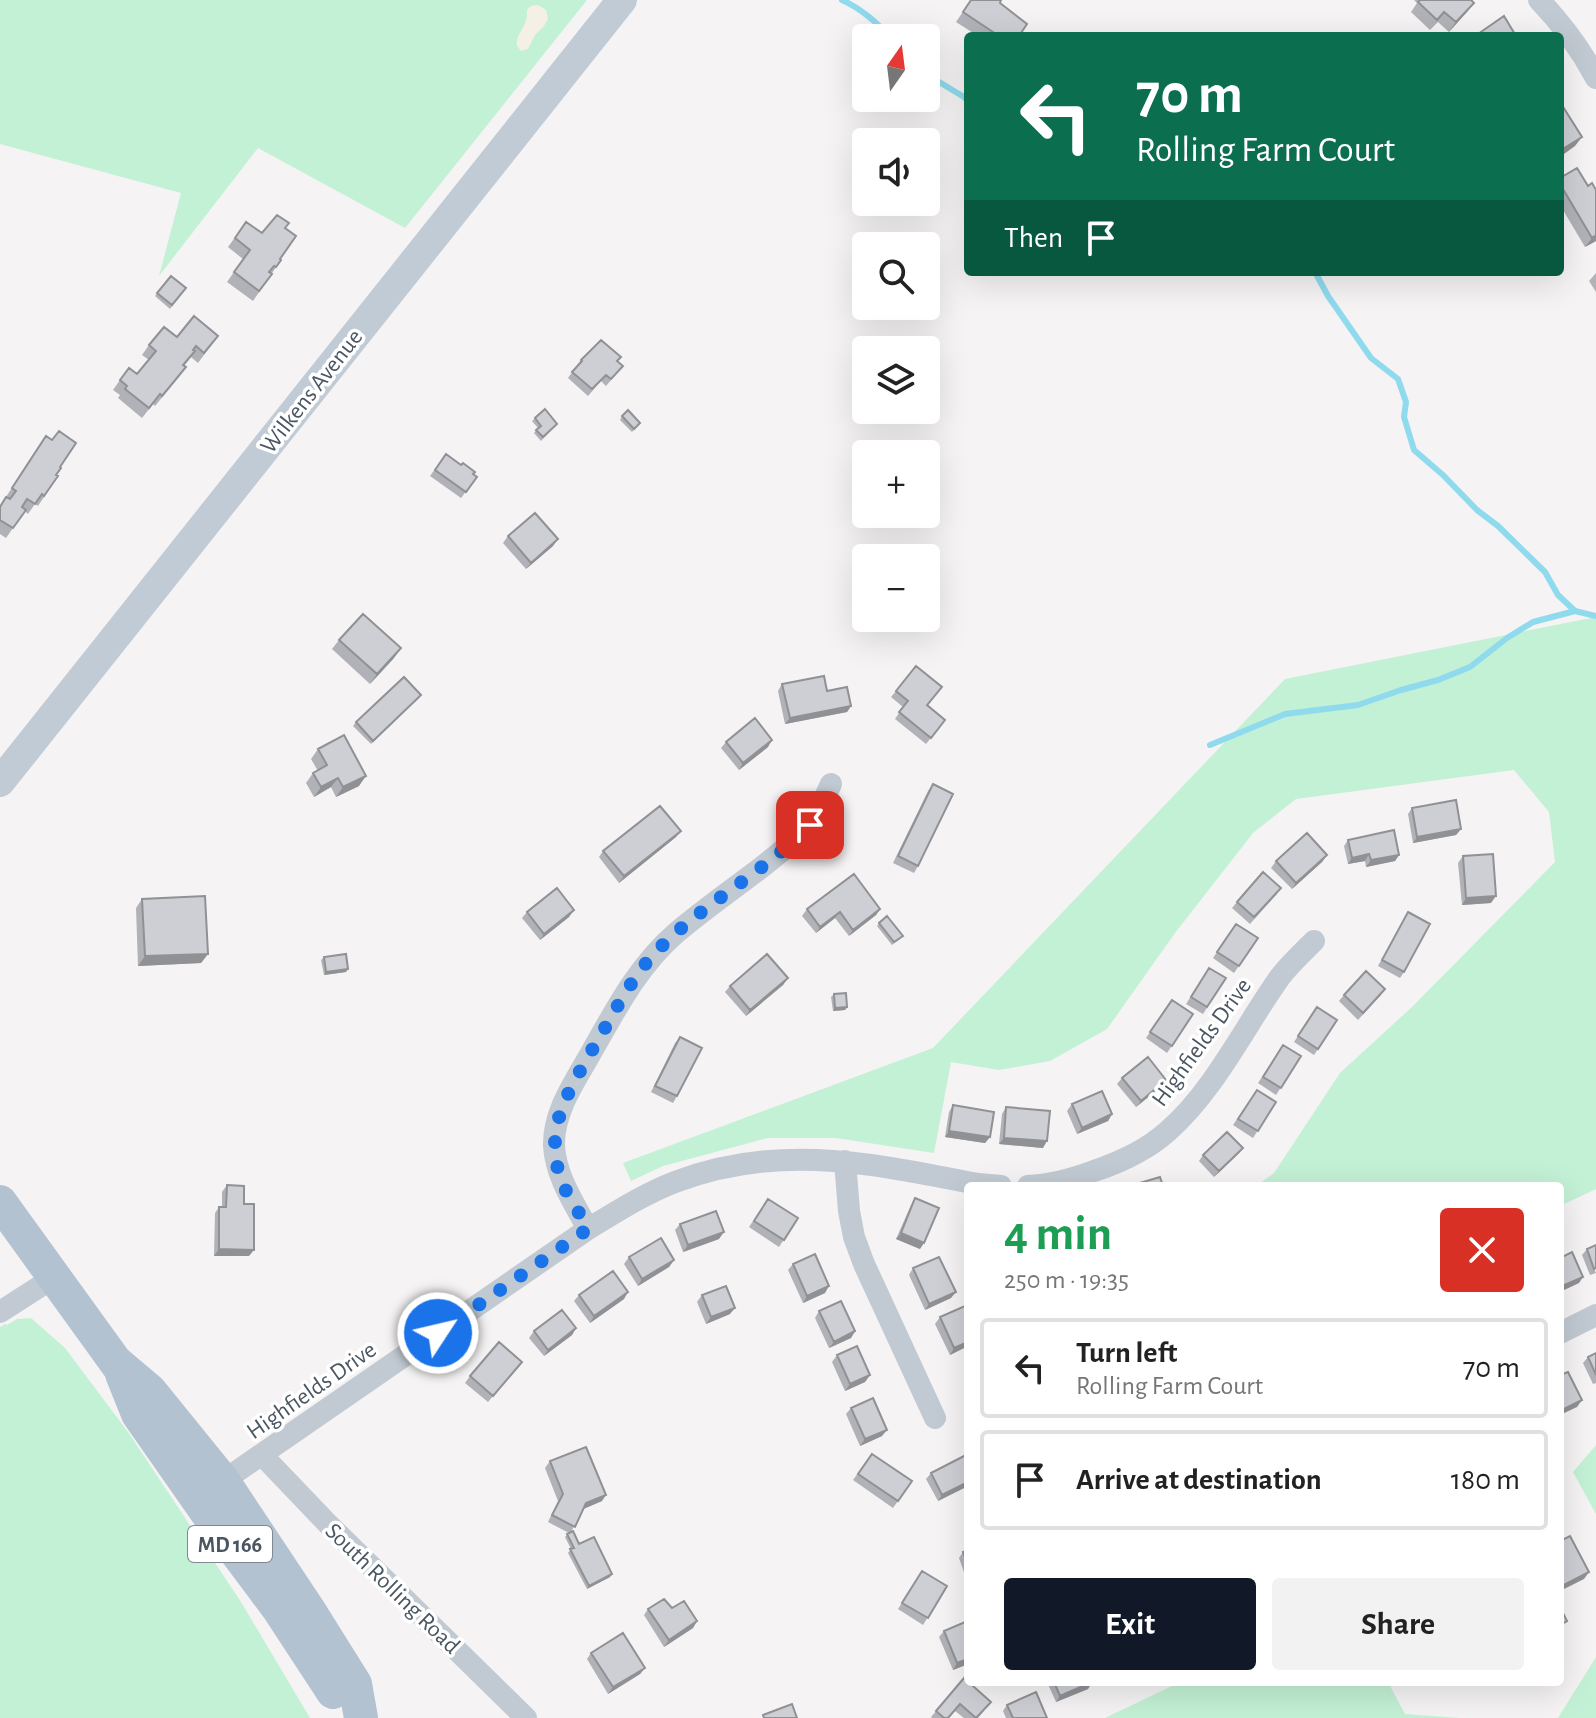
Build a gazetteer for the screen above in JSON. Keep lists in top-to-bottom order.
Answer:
{
  "streets": {
    "main road": ["Wilkens Avenue", "MD 166"],
    "street": ["Highfields Drive", "South Rolling Road"]
  },
  "crossings": [
    ["Highfields Drive", "MD 166"],
    ["Highfields Drive", "South Rolling Road"]
  ],
  "north": "top",
  "page": {
    "map_buttons": ["+", "−"],
    "turn": ["70 m", "Rolling Farm Court"],
    "then": "Then",
    "heading": ["4 min", "250 m · 19:35"],
    "list": [
      {
        "name": "Turn left",
        "note": "Rolling Farm Court",
        "value": "70 m"
      },
      {
        "name": "Arrive at destination",
        "value": "180 m"
      }
    ],
    "buttons": ["Exit", "Share"]
  }
}
